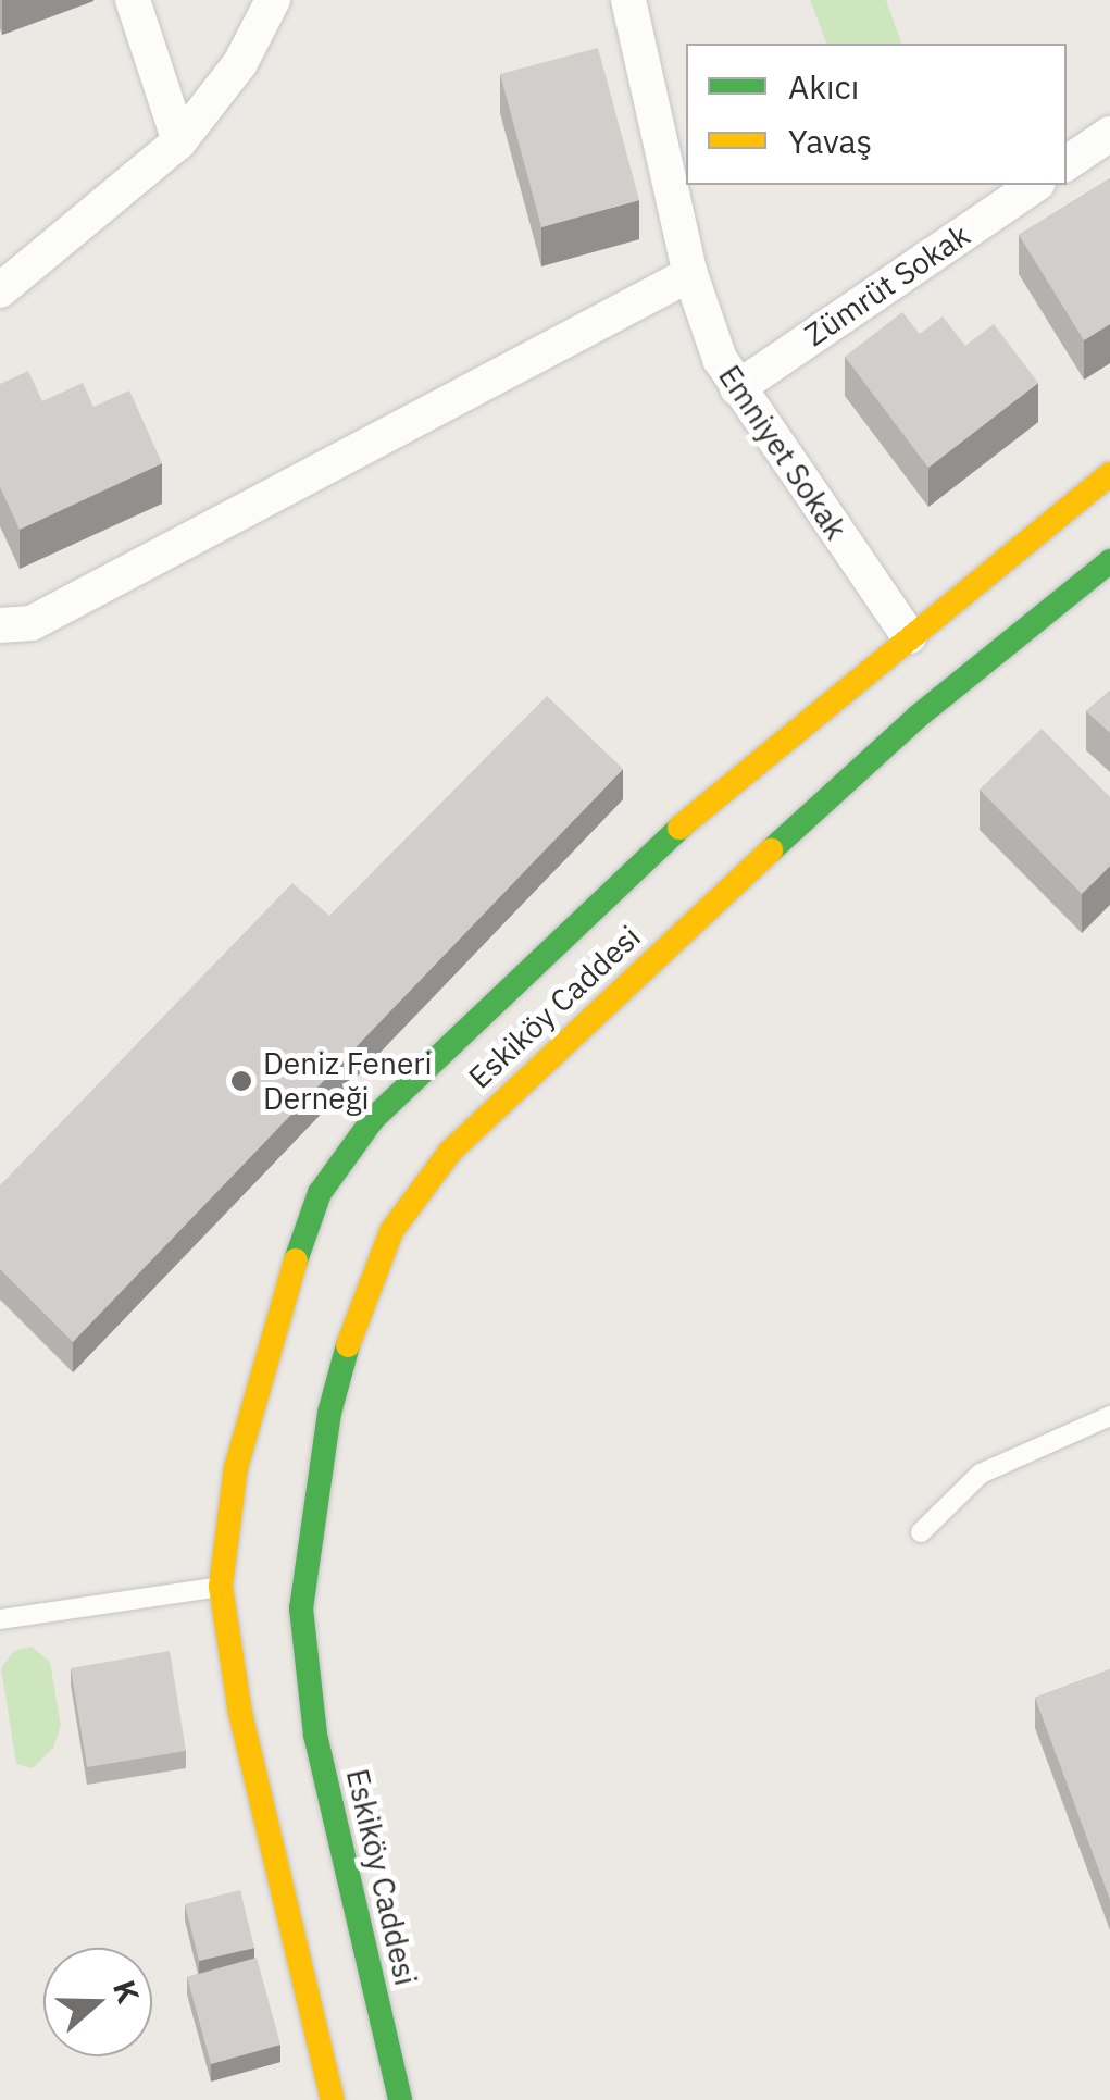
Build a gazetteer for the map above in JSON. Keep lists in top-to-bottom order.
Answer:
{
  "streets": {
    "street": ["Zümrüt Sokak", "Emniyet Sokak", "Eskiköy Caddesi"]
  },
  "crossings": [
    ["Zümrüt Sokak", "Emniyet Sokak"]
  ],
  "places": ["Deniz Feneri Derneği"],
  "legend": ["Akıcı", "Yavaş"],
  "north": "right"
}
